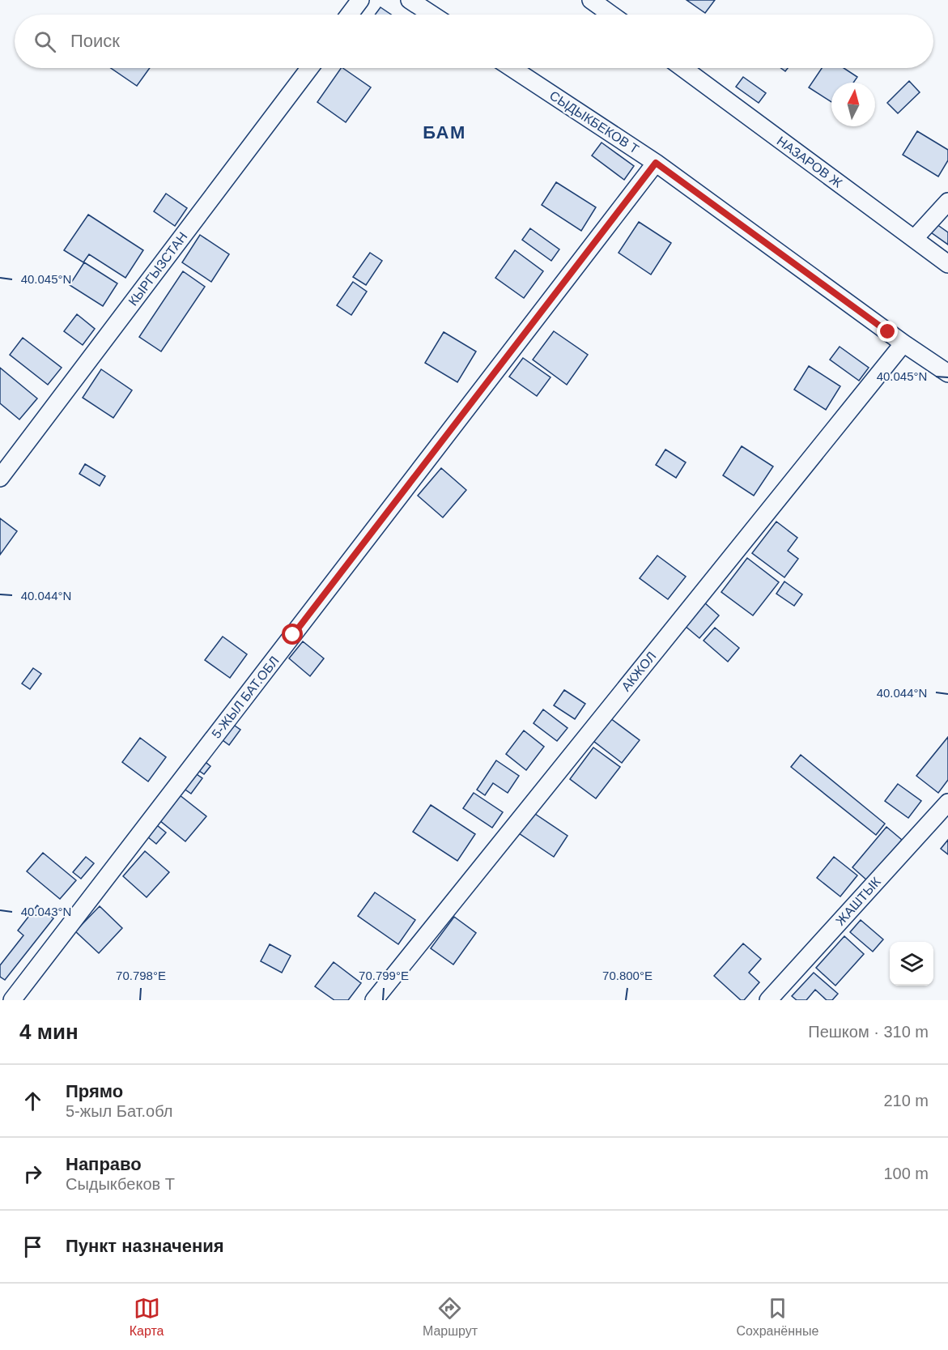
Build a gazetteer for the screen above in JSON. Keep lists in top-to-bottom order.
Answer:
{
  "streets": {
    "street": [
      "СЫДЫКБЕКОВ Т",
      "НАЗАРОВ Ж",
      "КЫРГЫЗСТАН",
      "АКЖОЛ",
      "5-ЖЫЛ БАТ.ОБЛ",
      "ЖАШТЫК"
    ]
  },
  "crossings": [
    ["СЫДЫКБЕКОВ Т", "АКЖОЛ"],
    ["СЫДЫКБЕКОВ Т", "5-ЖЫЛ БАТ.ОБЛ"]
  ],
  "districts": ["БАМ"],
  "north": "top",
  "page": {
    "search": "Поиск",
    "heading": ["4 мин", "Пешком · 310 m"],
    "list": [
      ["Прямо", "5-жыл Бат.обл", "210 m"],
      ["Направо", "Сыдыкбеков Т", "100 m"],
      "Пункт назначения"
    ],
    "nav": ["Карта", "Маршрут", "Сохранённые"]
  },
  "coordinates": [
    "40.045°N",
    "40.044°N",
    "40.043°N",
    "70.798°E",
    "70.799°E",
    "70.800°E"
  ]
}
